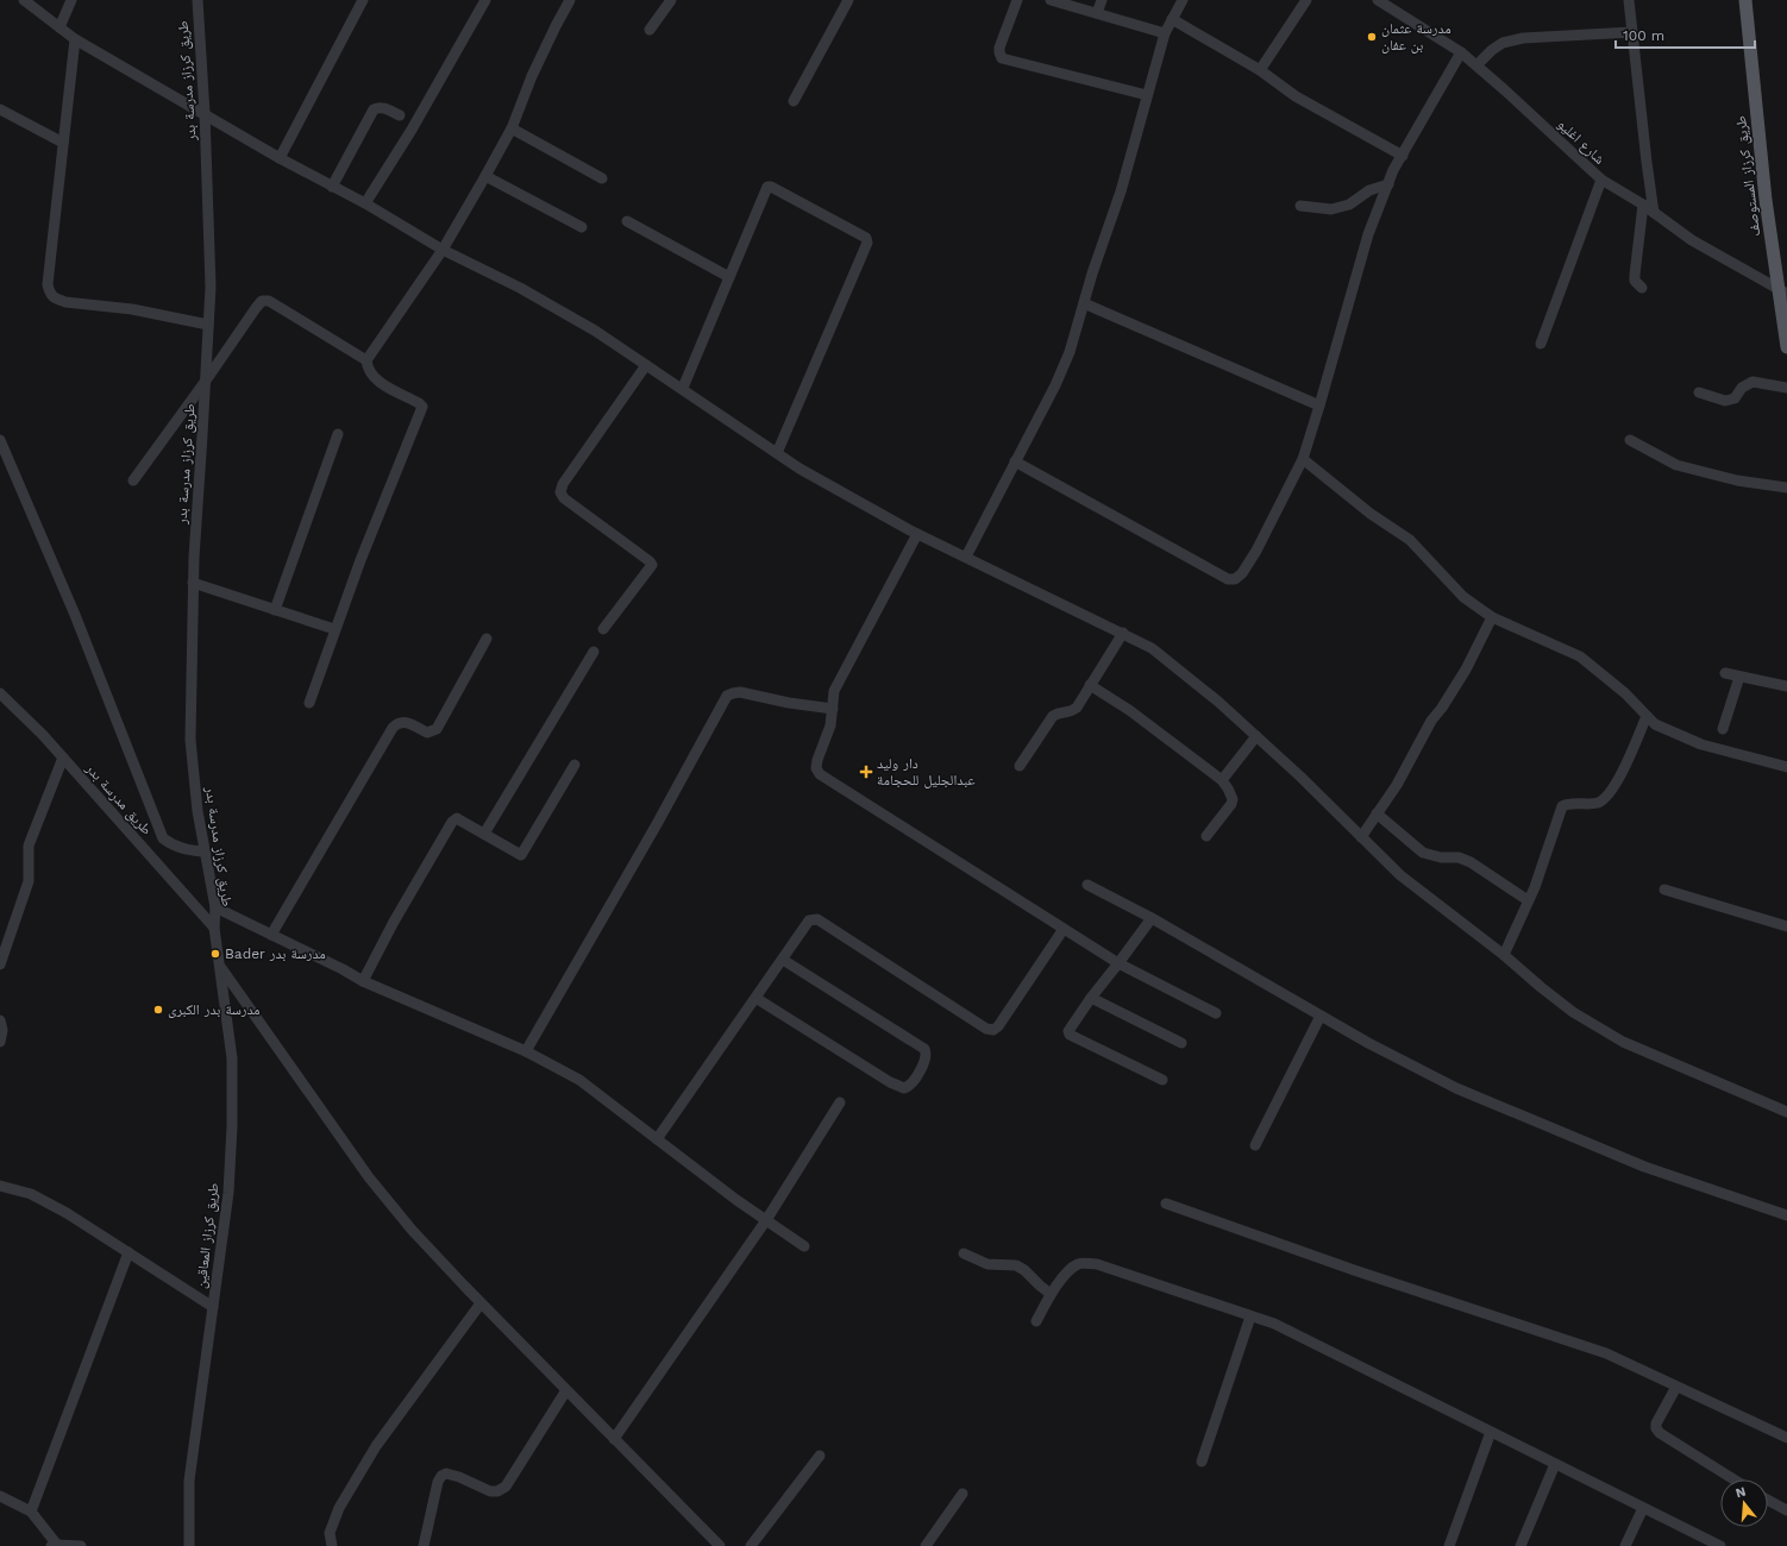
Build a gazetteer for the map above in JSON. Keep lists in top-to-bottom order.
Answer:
{
  "streets": {
    "main road": ["طريق كرزاز المستوصف"],
    "street": [
      "طريق كرزاز مدرسة بدر",
      "شارع اغليو",
      "طريق مدرسة بدر",
      "طريق كرزاز المعاقين"
    ]
  },
  "crossings": [
    ["طريق كرزاز مدرسة بدر", "طريق مدرسة بدر"],
    ["طريق كرزاز مدرسة بدر", "طريق كرزاز المعاقين"],
    ["شارع اغليو", "طريق كرزاز المستوصف"],
    ["طريق مدرسة بدر", "طريق كرزاز المعاقين"]
  ],
  "places": {
    "other": ["مدرسة عثمان بن عفان", "Bader مدرسة بدر", "مدرسة بدر الكبرى"],
    "health": ["دار وليد عبدالجليل للحجامة"]
  },
  "scale_bar": "100 m",
  "north": "top"
}
